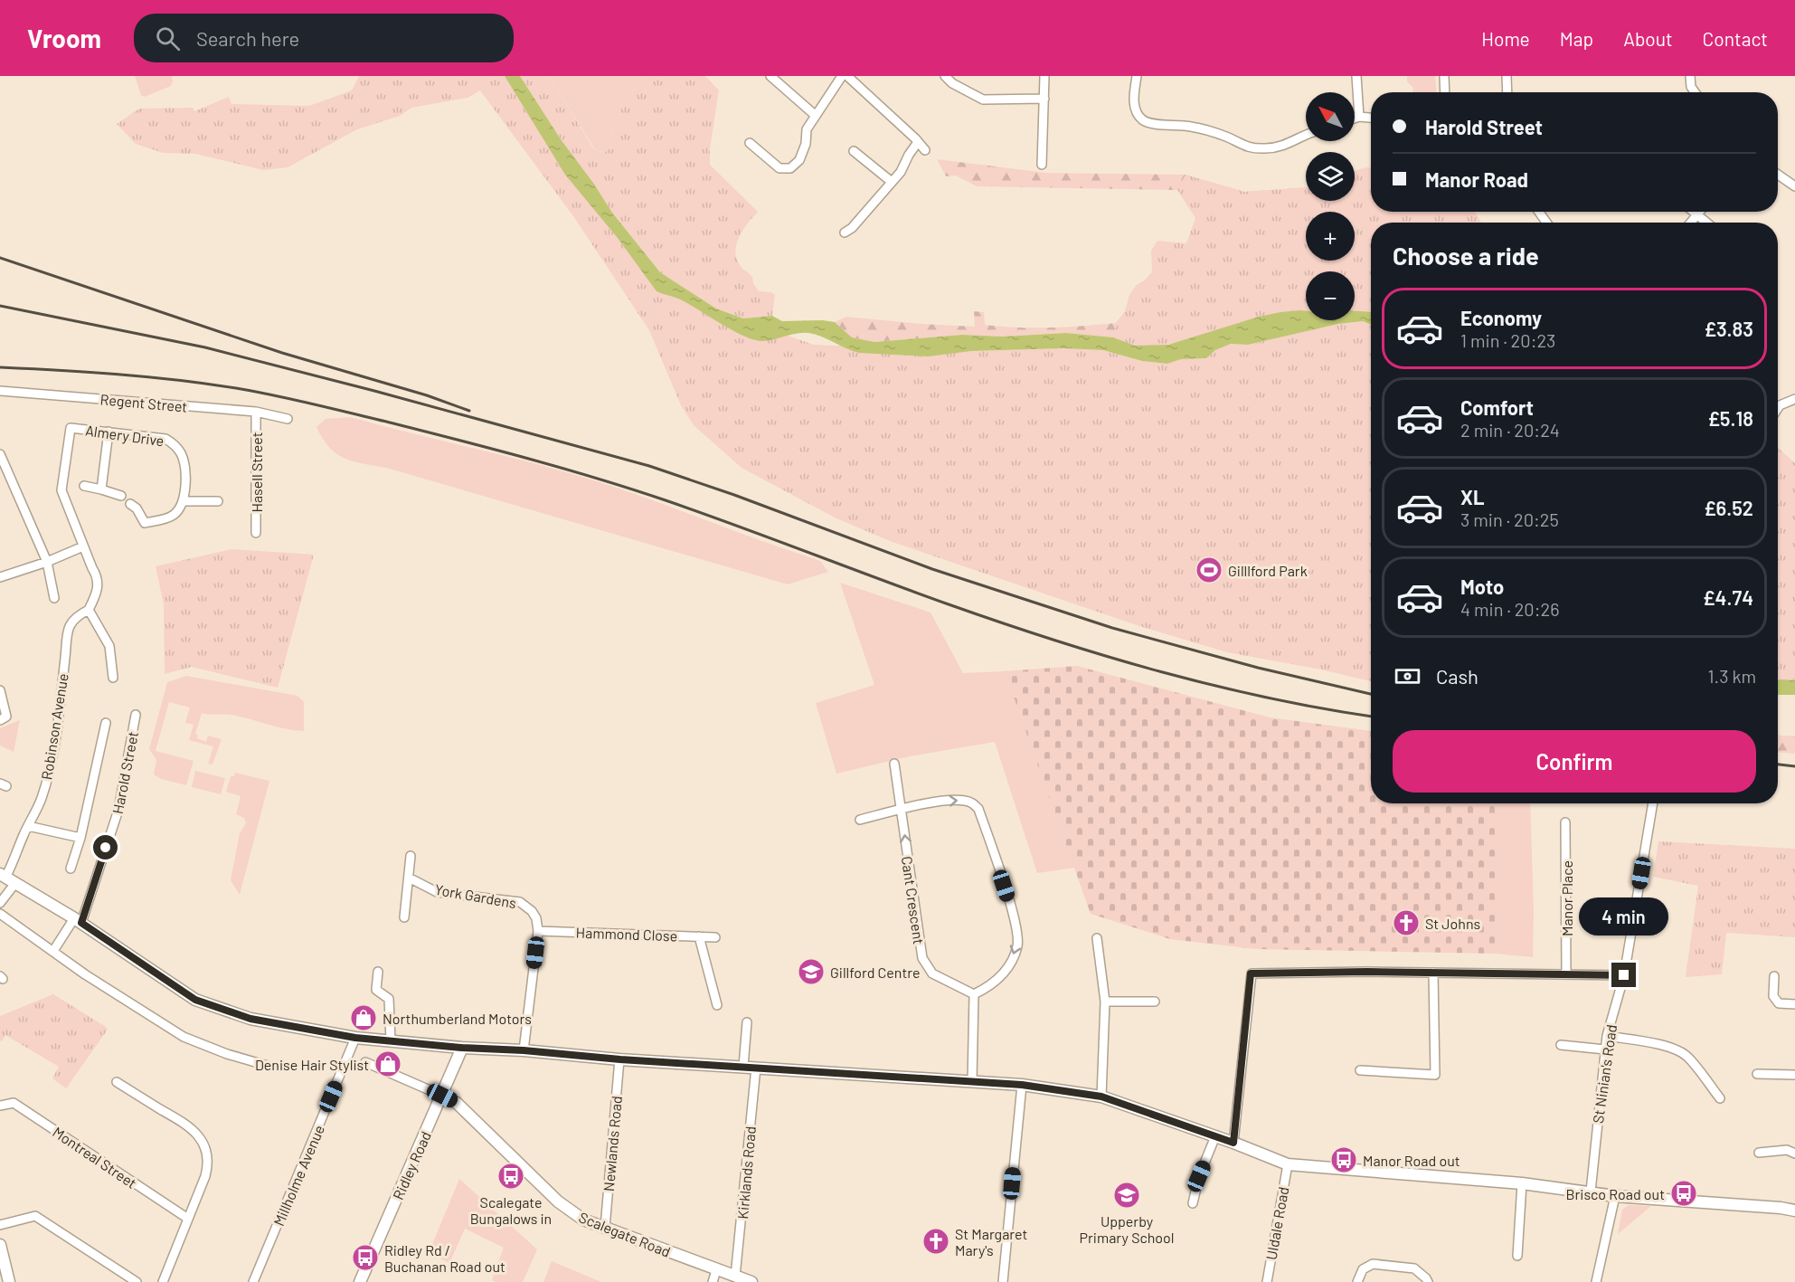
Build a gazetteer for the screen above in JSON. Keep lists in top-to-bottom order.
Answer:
{
  "streets": {
    "street": [
      "Regent Street",
      "Almery Drive",
      "Hasell Street",
      "Robinson Avenue",
      "Harold Street",
      "York Gardens",
      "Manor Place",
      "Cant Crescent",
      "Hammond Close",
      "St Ninian's Road",
      "Newlands Road",
      "Montreal Street",
      "Ridley Road",
      "Kirklands Road",
      "Millholme Avenue",
      "Uldale Road",
      "Scalegate Road"
    ]
  },
  "crossings": [
    ["Regent Street", "Hasell Street"],
    ["Almery Drive", "Robinson Avenue"],
    ["York Gardens", "Hammond Close"],
    ["Newlands Road", "Scalegate Road"],
    ["Ridley Road", "Scalegate Road"],
    ["Kirklands Road", "Scalegate Road"]
  ],
  "one_way": ["Cant Crescent"],
  "places": {
    "sports": ["Gilllford Park"],
    "church": ["St Johns", "St Margaret Mary's"],
    "school or university": ["Gillford Centre", "Upperby Primary School"],
    "shop": ["Northumberland Motors", "Denise Hair Stylist"],
    "bus stop": [
      "Manor Road out",
      "Scalegate Bungalows in",
      "Brisco Road out",
      "Ridley Rd / Buchanan Road out"
    ]
  },
  "north": "top left",
  "page": {
    "header": "Vroom",
    "search": "Search here",
    "nav": [
      "Home",
      "Map",
      "About",
      "Contact"
    ],
    "map_buttons": ["+", "−"],
    "banner": ["Harold Street", "Manor Road"],
    "heading": "Choose a ride",
    "list": [
      {
        "name": "Economy",
        "note": "1 min · 20:23",
        "value": "£3.83"
      },
      {
        "name": "Comfort",
        "note": "2 min · 20:24",
        "value": "£5.18"
      },
      {
        "name": "XL",
        "note": "3 min · 20:25",
        "value": "£6.52"
      },
      {
        "name": "Moto",
        "note": "4 min · 20:26",
        "value": "£4.74"
      }
    ],
    "pay": ["Cash", "1.3 km"],
    "buttons": "Confirm",
    "bubble": "4 min"
  }
}
